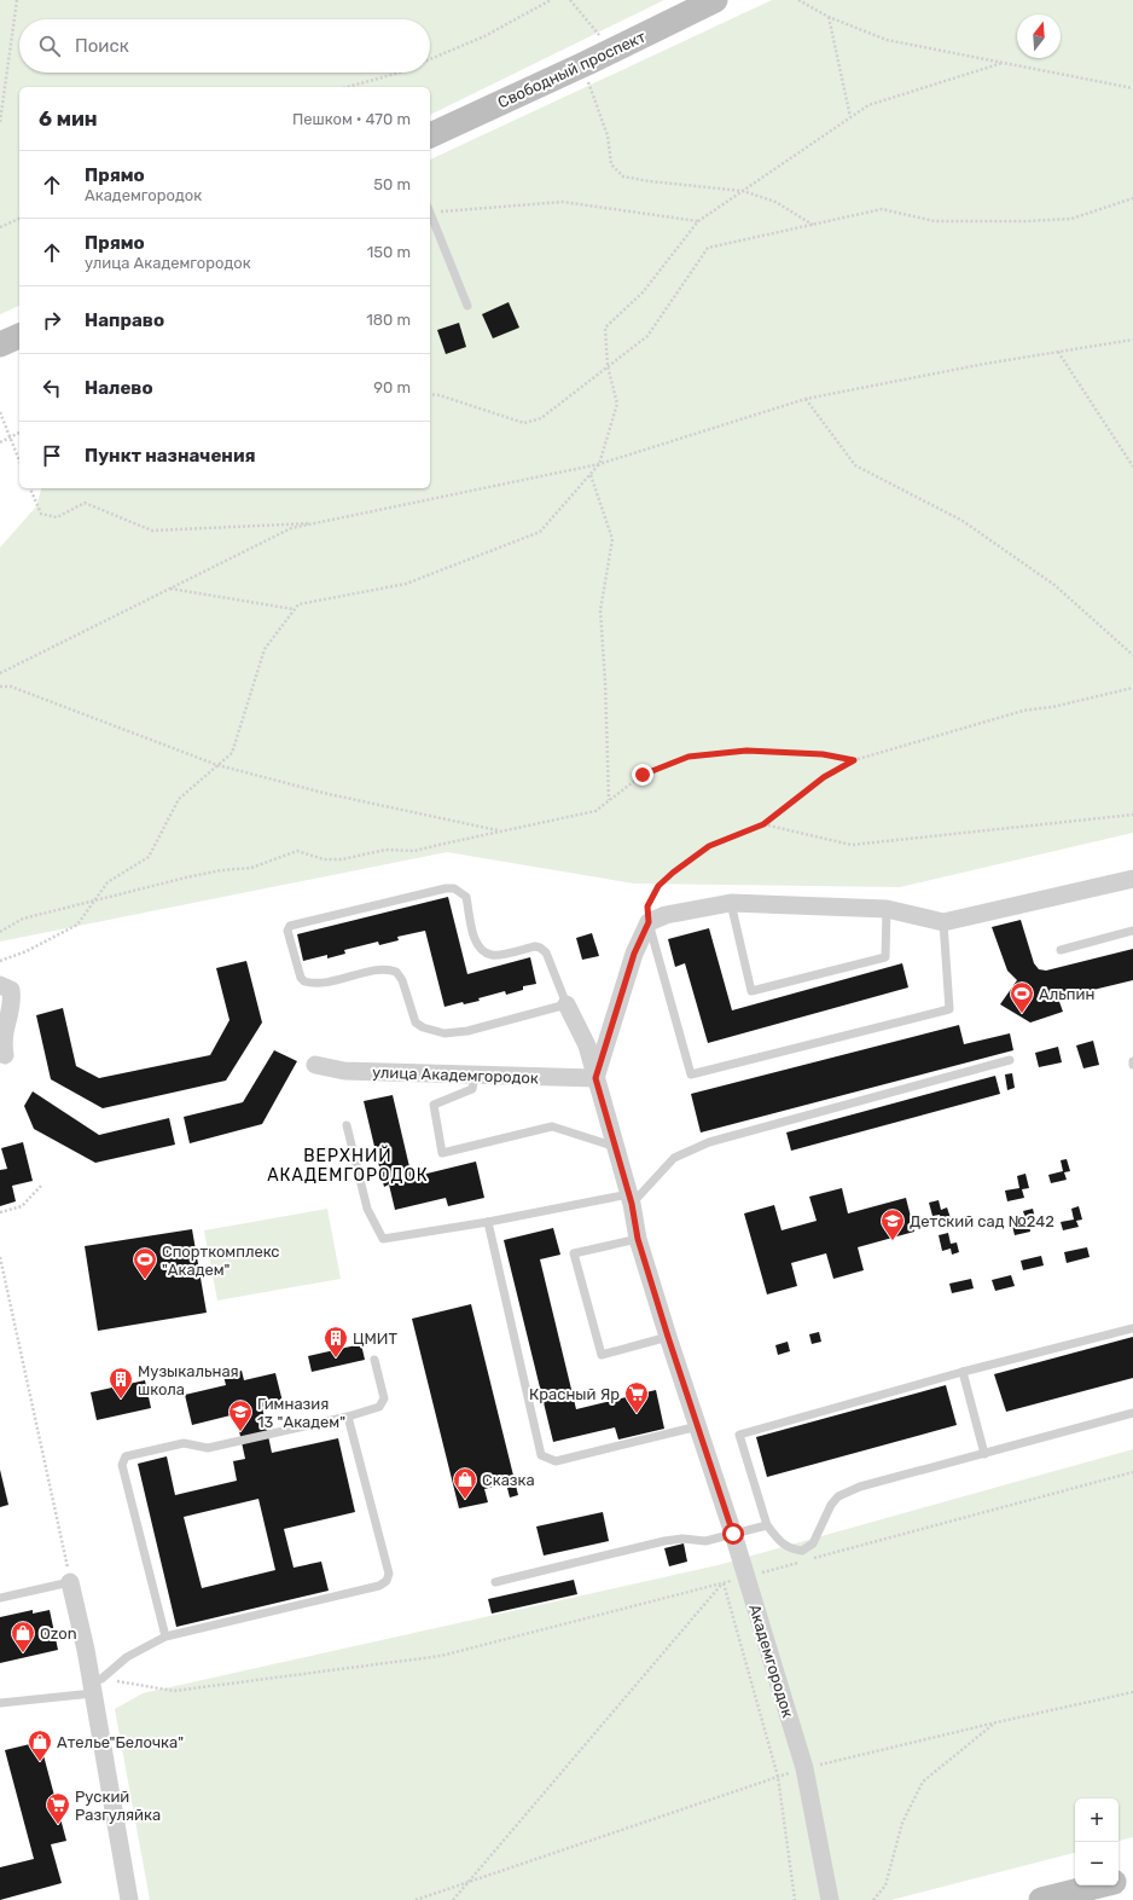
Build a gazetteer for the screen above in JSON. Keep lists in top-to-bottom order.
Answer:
{
  "streets": {
    "main road": ["Свободный проспект"],
    "street": ["улица Академгородок", "Академгородок"]
  },
  "districts": ["ВЕРХНИЙ АКАДЕМГОРОДОК"],
  "places": {
    "sports": ["Альпин", "Спорткомплекс \"Академ\""],
    "school or university": ["Детский сад №242", "Гимназия 13 \"Академ\""],
    "building": ["ЦМИТ", "Музыкальная школа"],
    "supermarket": ["Красный Яр", "Руский Разгуляйка"],
    "shop": ["Сказка", "Ozon", "Ателье\"Белочка\""]
  },
  "north": "top",
  "page": {
    "search": "Поиск",
    "heading": ["6 мин", "Пешком · 470 m"],
    "list": [
      ["Прямо", "Академгородок", "50 m"],
      ["Прямо", "улица Академгородок", "150 m"],
      ["Направо", "180 m"],
      ["Налево", "90 m"],
      "Пункт назначения"
    ],
    "map_buttons": ["+", "−"]
  }
}
